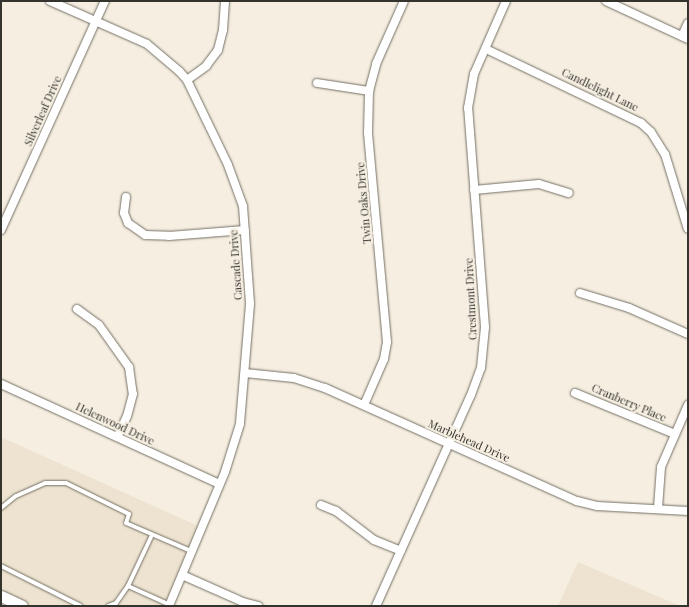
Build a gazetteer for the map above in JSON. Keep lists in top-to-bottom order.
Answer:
{
  "streets": {
    "street": [
      "Candlelight Lane",
      "Silverleaf Drive",
      "Twin Oaks Drive",
      "Cascade Drive",
      "Crestmont Drive",
      "Cranberry Place",
      "Helenwood Drive",
      "Marblehead Drive"
    ]
  },
  "crossings": [
    ["Candlelight Lane", "Crestmont Drive"],
    ["Silverleaf Drive", "Cascade Drive"],
    ["Twin Oaks Drive", "Marblehead Drive"],
    ["Cascade Drive", "Helenwood Drive"],
    ["Cascade Drive", "Marblehead Drive"],
    ["Crestmont Drive", "Marblehead Drive"]
  ]
}
